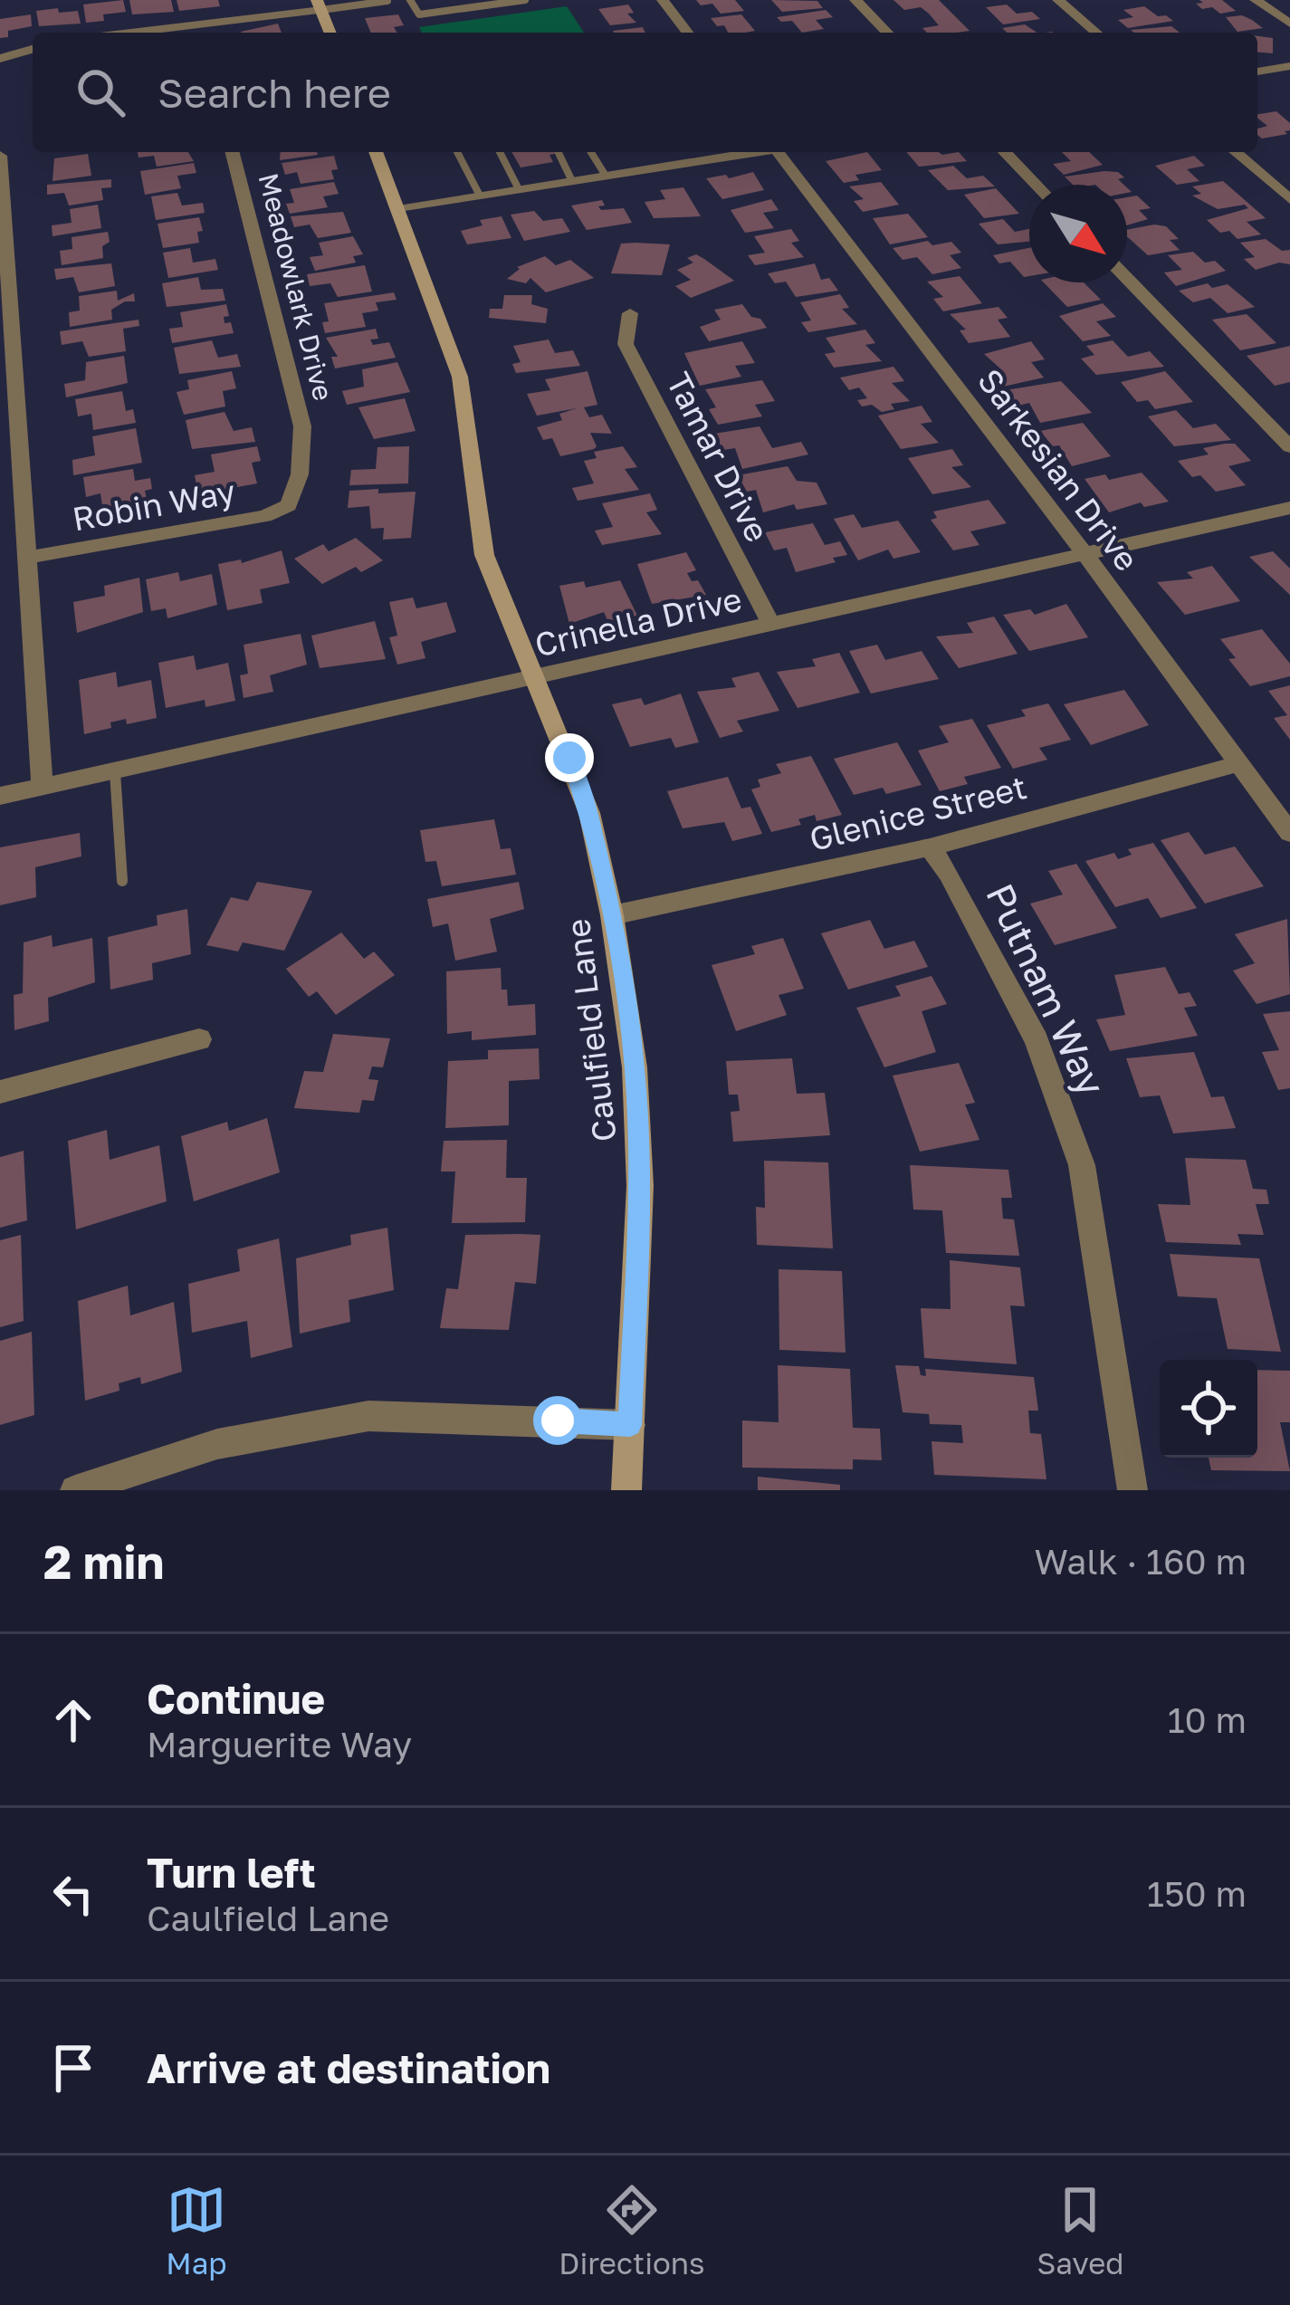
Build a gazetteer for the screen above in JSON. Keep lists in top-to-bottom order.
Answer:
{
  "streets": {
    "main road": ["Caulfield Lane"],
    "street": [
      "Meadowlark Drive",
      "Tamar Drive",
      "Sarkesian Drive",
      "Robin Way",
      "Crinella Drive",
      "Glenice Street",
      "Putnam Way"
    ]
  },
  "crossings": [
    ["Meadowlark Drive", "Robin Way"],
    ["Tamar Drive", "Crinella Drive"],
    ["Sarkesian Drive", "Crinella Drive"],
    ["Sarkesian Drive", "Glenice Street"],
    ["Crinella Drive", "Caulfield Lane"],
    ["Glenice Street", "Putnam Way"],
    ["Glenice Street", "Caulfield Lane"]
  ],
  "north": "bottom right",
  "page": {
    "search": "Search here",
    "heading": ["2 min", "Walk · 160 m"],
    "list": [
      ["Continue", "Marguerite Way", "10 m"],
      ["Turn left", "Caulfield Lane", "150 m"],
      "Arrive at destination"
    ],
    "nav": ["Map", "Directions", "Saved"]
  }
}
